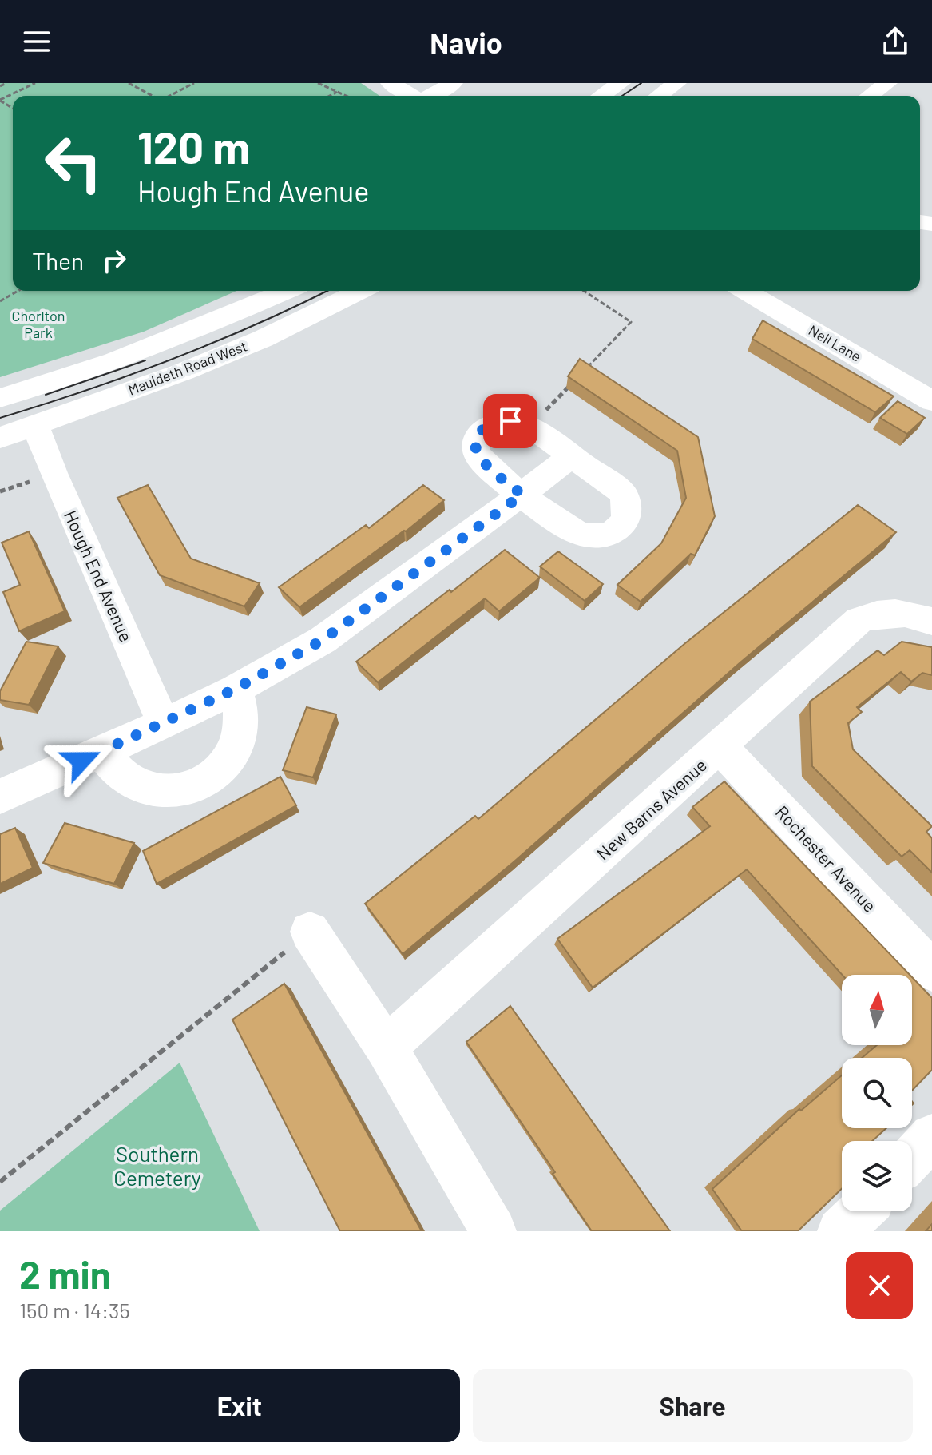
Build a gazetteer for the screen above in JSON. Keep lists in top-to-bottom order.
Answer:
{
  "streets": {
    "street": [
      "Nell Lane",
      "Mauldeth Road West",
      "Hough End Avenue",
      "New Barns Avenue",
      "Rochester Avenue"
    ]
  },
  "crossings": [
    ["Mauldeth Road West", "Hough End Avenue"],
    ["New Barns Avenue", "Rochester Avenue"]
  ],
  "parks": ["Chorlton Park", "Southern Cemetery"],
  "north": "top",
  "page": {
    "header": "Navio",
    "turn": ["120 m", "Hough End Avenue"],
    "then": "Then",
    "heading": ["2 min", "150 m · 14:35"],
    "buttons": ["Exit", "Share"]
  }
}
